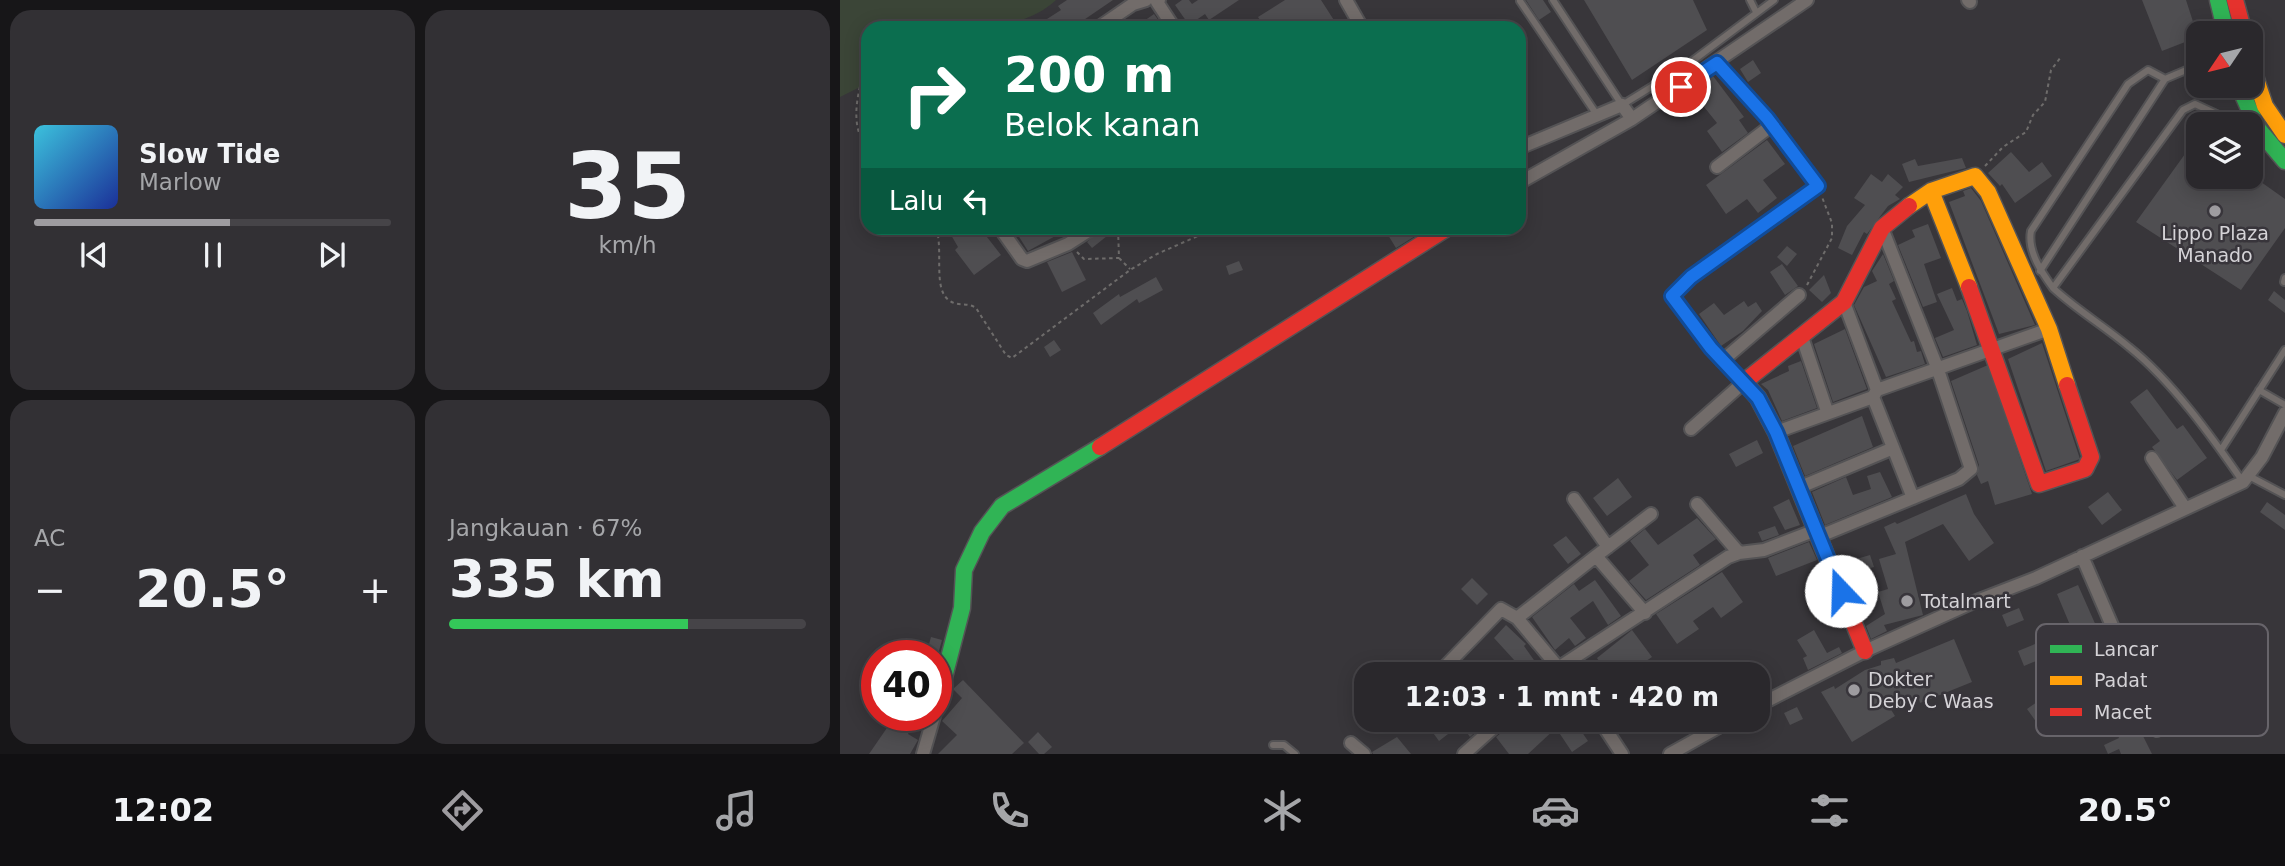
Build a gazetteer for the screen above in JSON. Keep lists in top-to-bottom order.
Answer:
{
  "places": ["Lippo Plaza Manado", "Totalmart", "Dokter Deby C Waas"],
  "legend": ["Lancar", "Padat", "Macet"],
  "north": "bottom left",
  "page": {
    "tile": [
      ["35", "km/h"],
      "AC",
      ["Jangkauan · 67%", "335 km"]
    ],
    "turn": ["200 m", "Belok kanan"],
    "song": ["Slow Tide", "Marlow"],
    "then": "Lalu",
    "heat": ["−", "20.5°", "+"],
    "limit": "40",
    "trip": "12:03 · 1 mnt · 420 m",
    "tabs": ["12:02", "20.5°"]
  }
}
